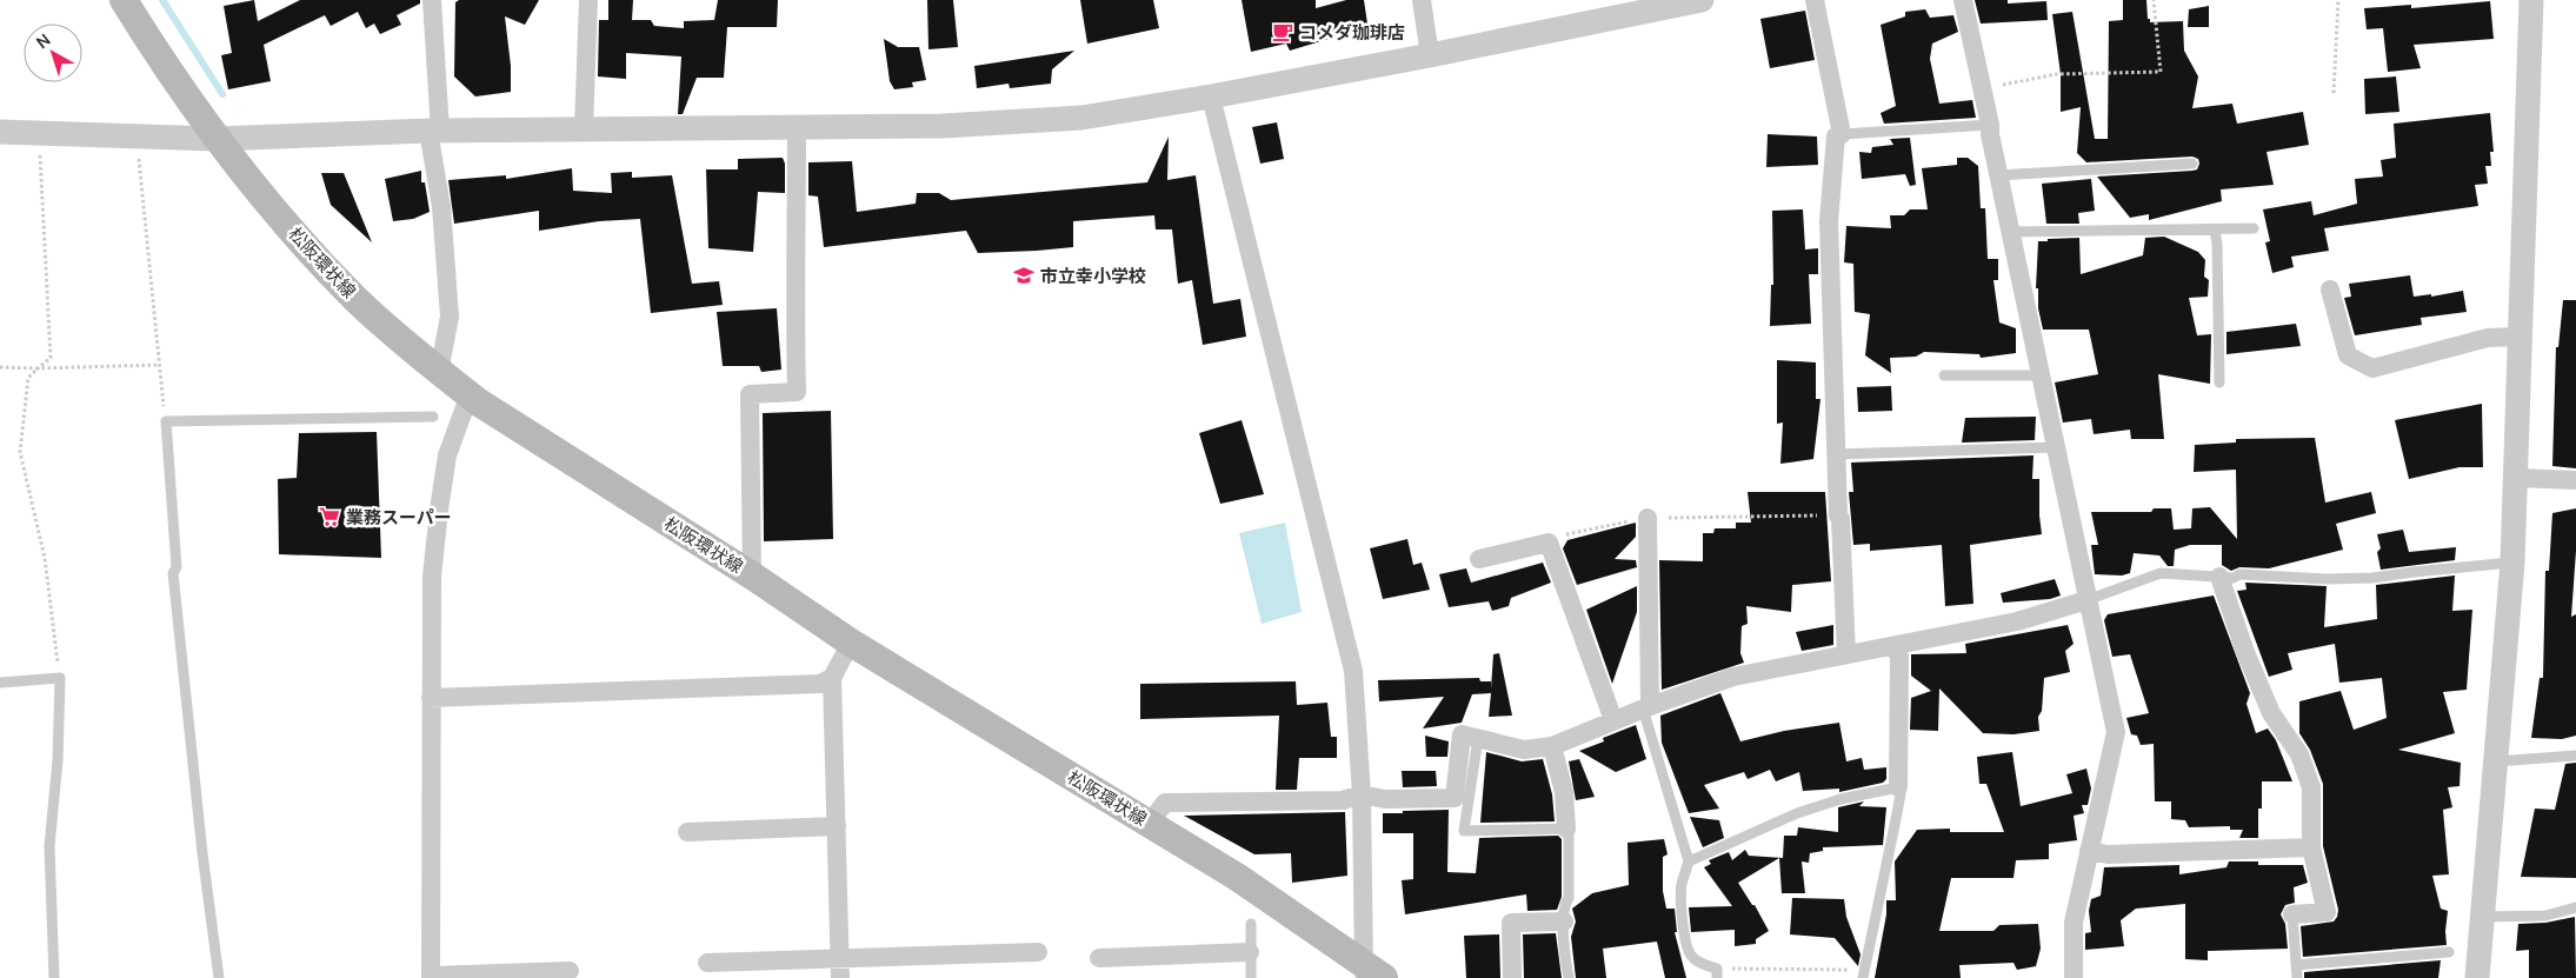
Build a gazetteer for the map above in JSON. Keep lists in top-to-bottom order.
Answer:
{
  "streets": {
    "main road": ["松阪環状線"]
  },
  "places": {
    "cafe": ["コメダ珈琲店"],
    "school or university": ["市立幸小学校"],
    "supermarket": ["業務スーパー"]
  },
  "north": "top left"
}
